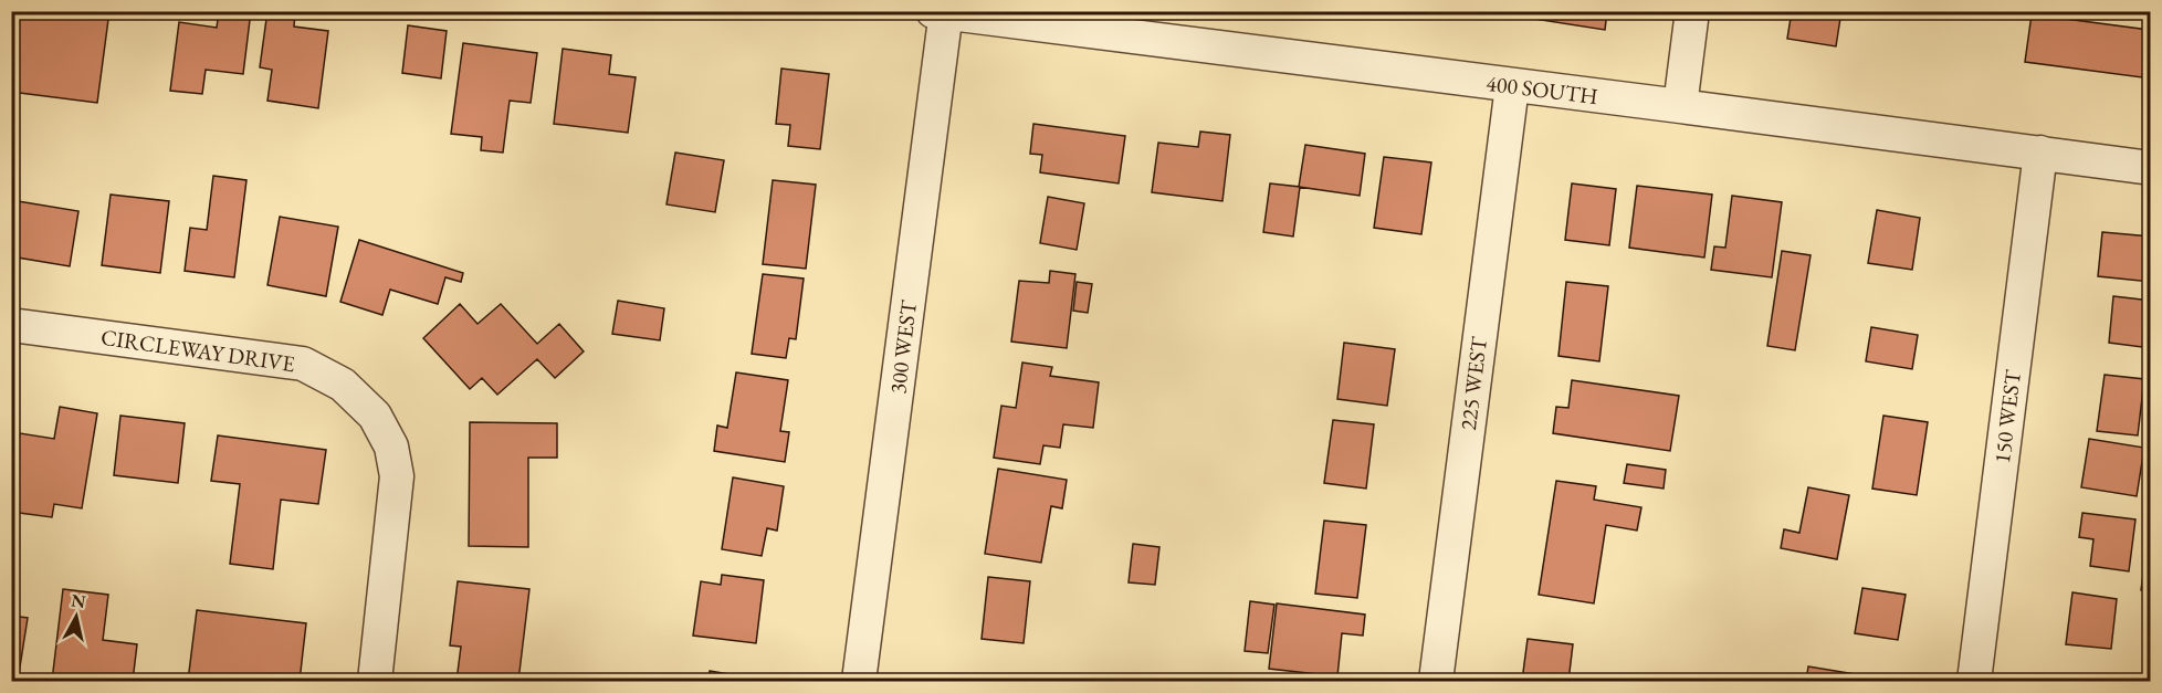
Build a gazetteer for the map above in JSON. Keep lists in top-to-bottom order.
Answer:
{
  "streets": {
    "street": [
      "400 SOUTH",
      "300 WEST",
      "CIRCLEWAY DRIVE",
      "225 WEST",
      "150 WEST"
    ]
  },
  "crossings": [
    ["400 SOUTH", "300 WEST"],
    ["400 SOUTH", "225 WEST"],
    ["400 SOUTH", "150 WEST"]
  ],
  "north": "top"
}
